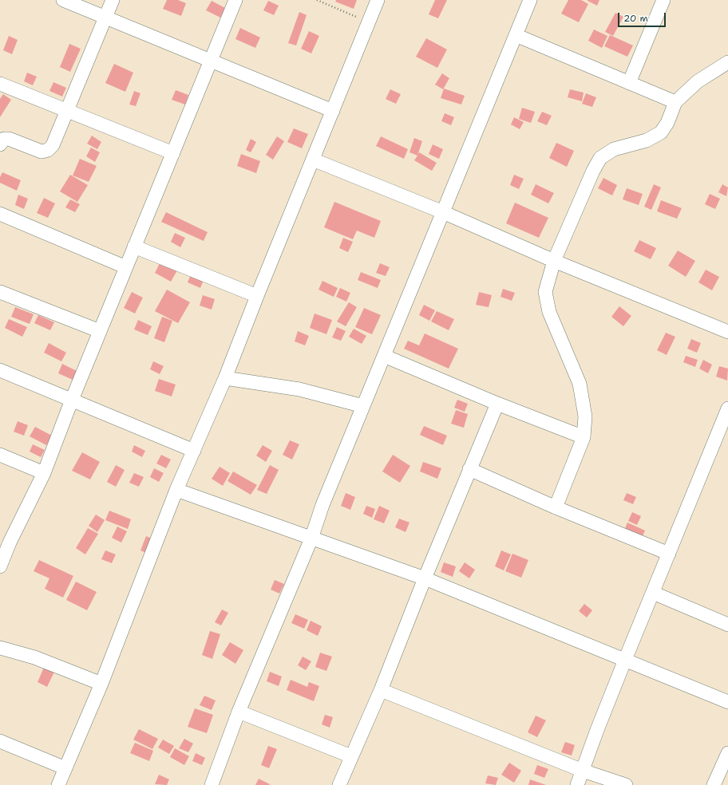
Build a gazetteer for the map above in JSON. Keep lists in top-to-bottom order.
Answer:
{
  "scale_bar": "20 m"
}
